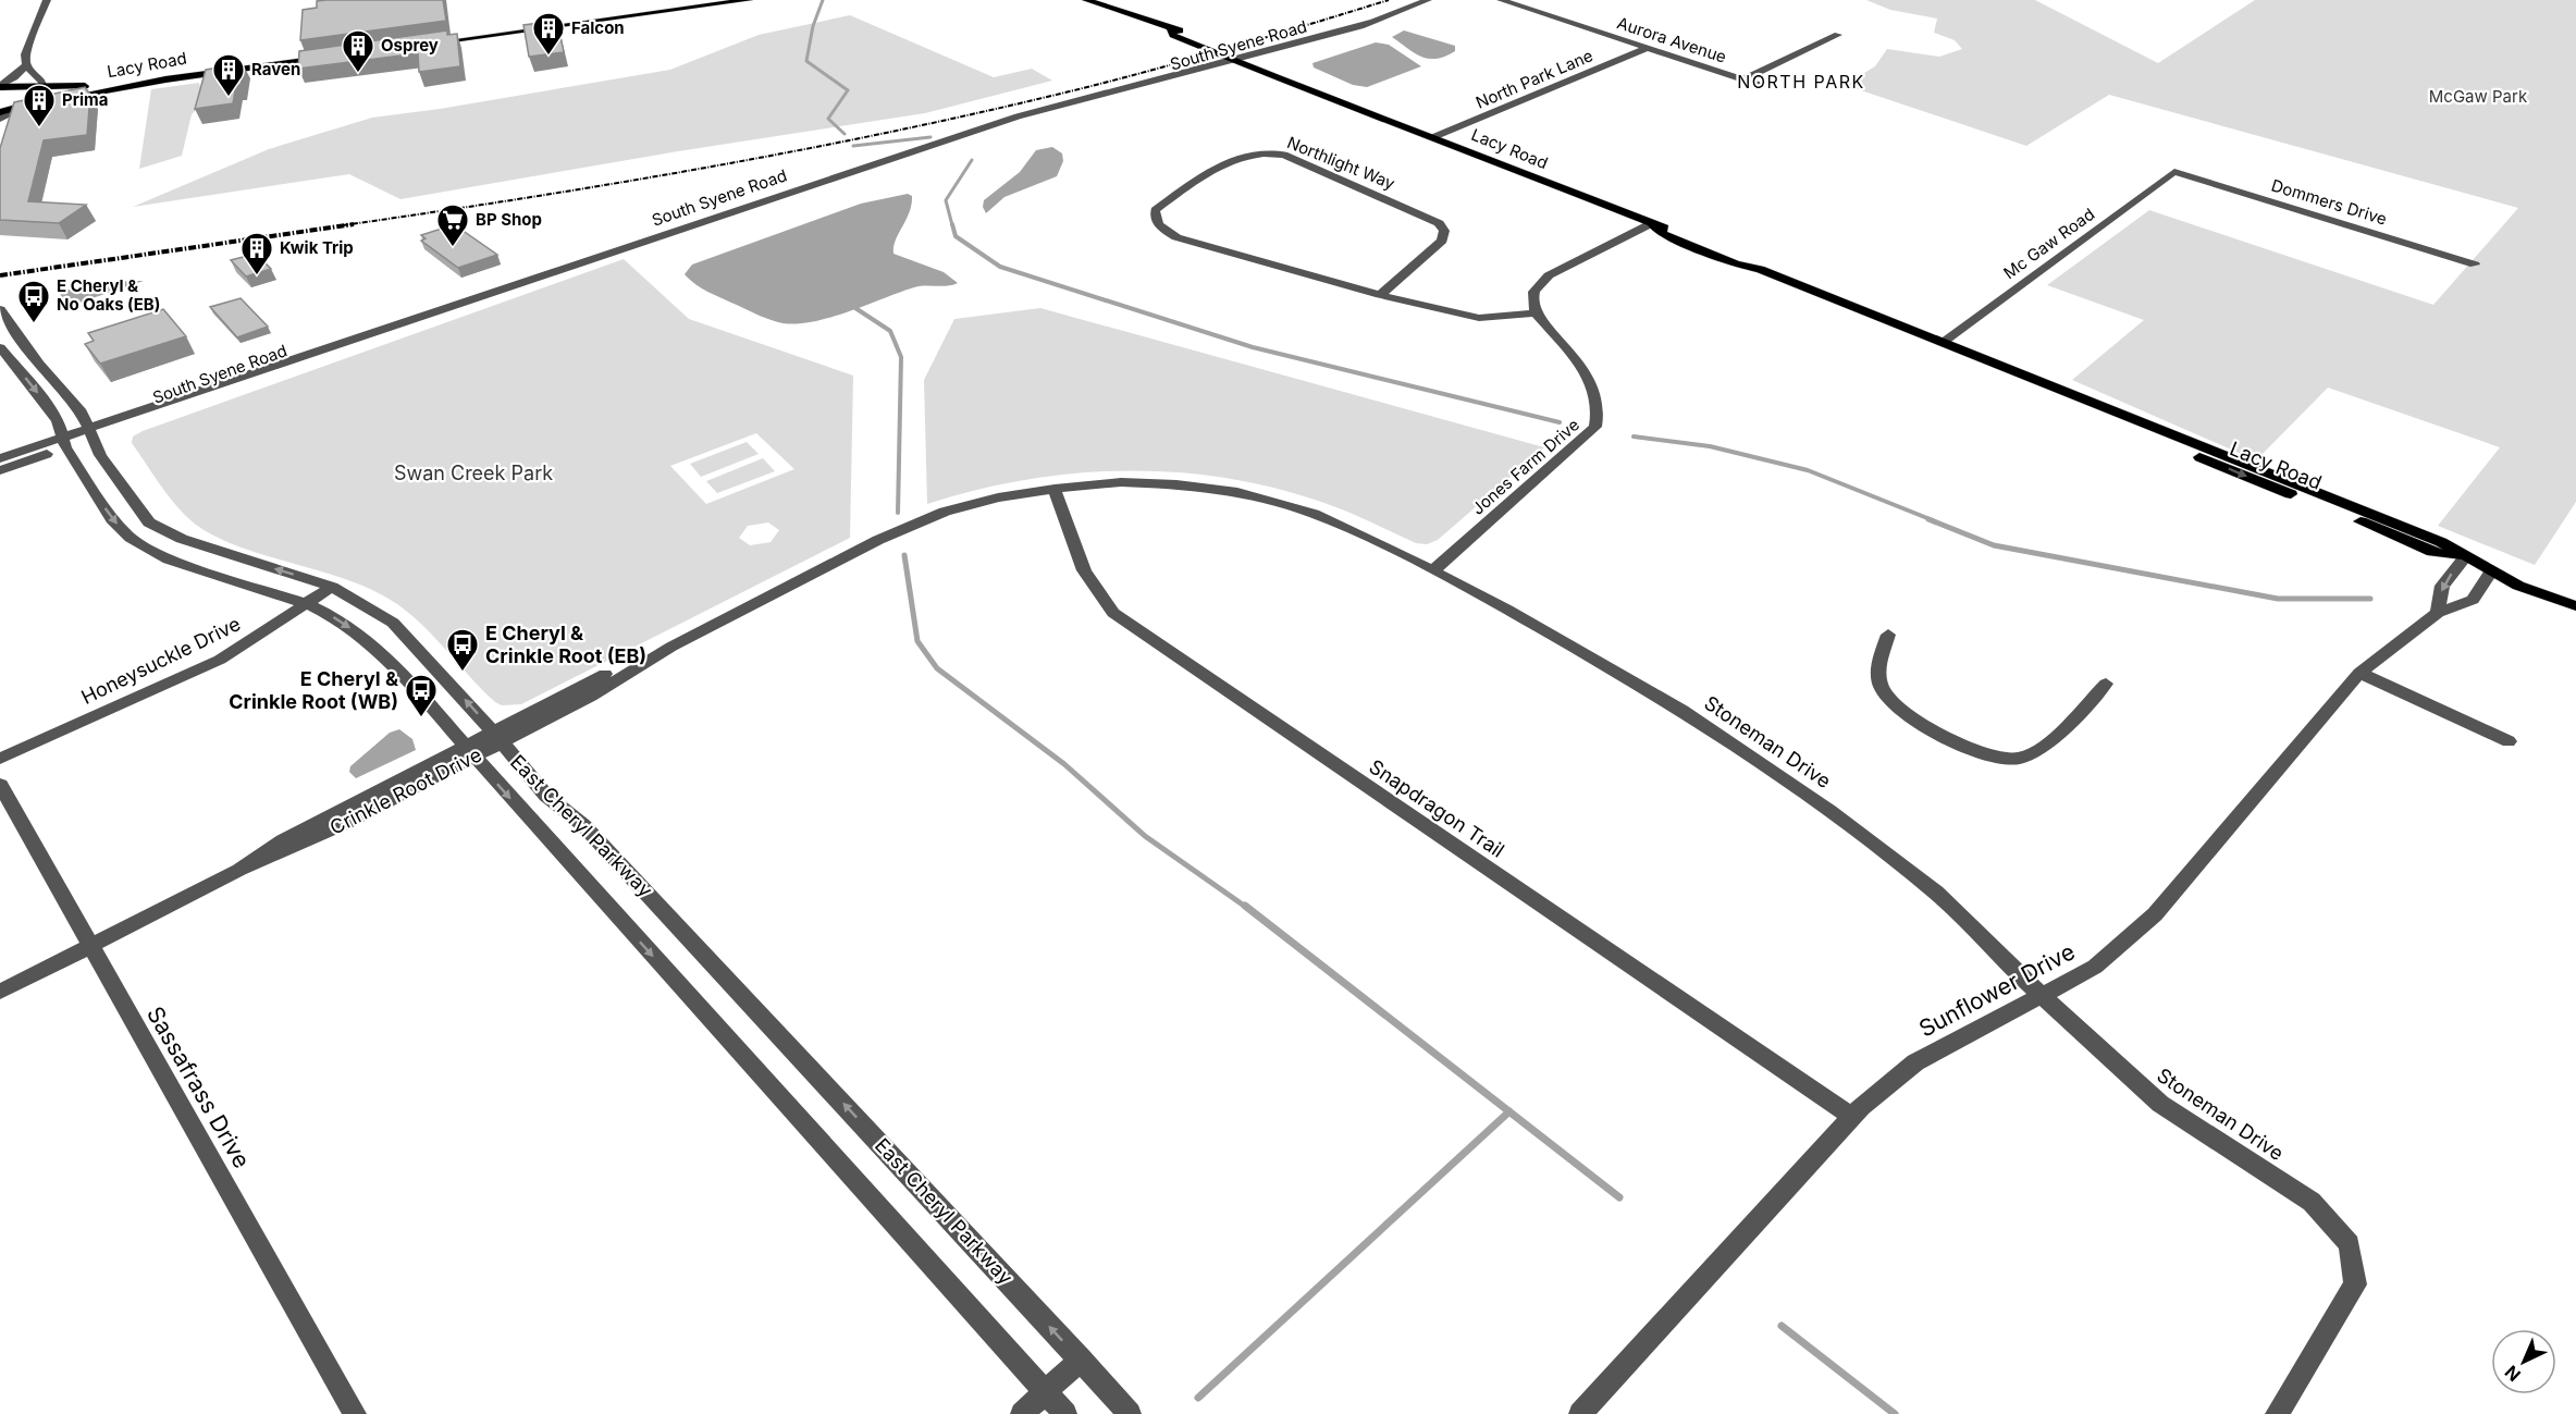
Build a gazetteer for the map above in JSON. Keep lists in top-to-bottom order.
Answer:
{
  "streets": {
    "main road": ["Lacy Road"],
    "street": [
      "Aurora Avenue",
      "South Syene Road",
      "North Park Lane",
      "Northlight Way",
      "Dommers Drive",
      "Mc Gaw Road",
      "Jones Farm Drive",
      "Honeysuckle Drive",
      "Stoneman Drive",
      "Crinkle Root Drive",
      "Snapdragon Trail",
      "East Cheryl Parkway",
      "Sunflower Drive",
      "Sassafrass Drive"
    ]
  },
  "crossings": [
    ["Aurora Avenue", "North Park Lane"],
    ["South Syene Road", "Lacy Road"],
    ["South Syene Road", "East Cheryl Parkway"],
    ["Lacy Road", "North Park Lane"],
    ["Lacy Road", "Mc Gaw Road"],
    ["Lacy Road", "Sunflower Drive"],
    ["Northlight Way", "Jones Farm Drive"],
    ["Dommers Drive", "Mc Gaw Road"],
    ["Jones Farm Drive", "Stoneman Drive"],
    ["Honeysuckle Drive", "East Cheryl Parkway"],
    ["Stoneman Drive", "Crinkle Root Drive"],
    ["Stoneman Drive", "Snapdragon Trail"],
    ["Stoneman Drive", "Sunflower Drive"],
    ["Crinkle Root Drive", "Snapdragon Trail"],
    ["Crinkle Root Drive", "East Cheryl Parkway"],
    ["Crinkle Root Drive", "Sassafrass Drive"],
    ["Snapdragon Trail", "Sunflower Drive"]
  ],
  "districts": ["NORTH PARK"],
  "parks": ["McGaw Park", "Swan Creek Park"],
  "places": {
    "building": [
      "Falcon",
      "Osprey",
      "Raven",
      "Prima",
      "Kwik Trip"
    ],
    "supermarket": ["BP Shop"],
    "bus stop": ["E Cheryl & No Oaks (EB)", "E Cheryl & Crinkle Root (EB)", "E Cheryl & Crinkle Root (WB)"]
  },
  "north": "bottom left"
}
